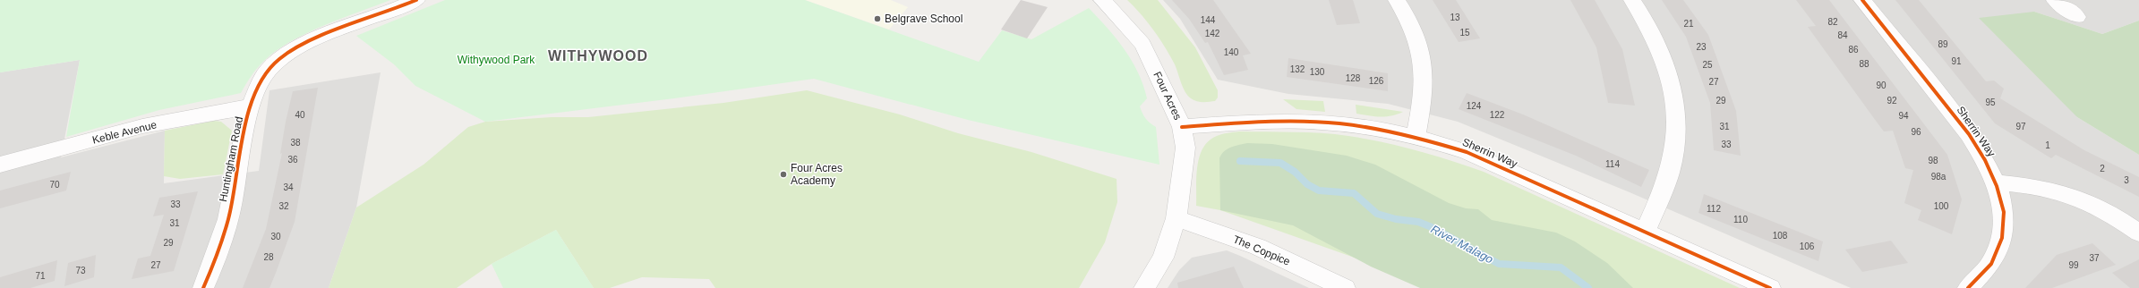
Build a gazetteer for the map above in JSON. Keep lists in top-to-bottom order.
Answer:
{
  "streets": {
    "street": [
      "Four Acres",
      "Sherrin Way",
      "Keble Avenue",
      "Huntingham Road",
      "The Coppice"
    ]
  },
  "crossings": [
    ["Four Acres", "Sherrin Way"],
    ["Four Acres", "The Coppice"],
    ["Keble Avenue", "Huntingham Road"]
  ],
  "districts": ["WITHYWOOD"],
  "water": ["River Malago"],
  "parks": ["Withywood Park"],
  "places": ["Belgrave School", "Four Acres Academy"],
  "house_numbers": [
    "13",
    "144",
    "82",
    "21",
    "15",
    "142",
    "84",
    "89",
    "23",
    "86",
    "140",
    "91",
    "88",
    "25",
    "132",
    "130",
    "128",
    "126",
    "27",
    "90",
    "29",
    "92",
    "95",
    "124",
    "40",
    "122",
    "94",
    "31",
    "97",
    "96",
    "38",
    "33",
    "1",
    "36",
    "98",
    "114",
    "2",
    "98a",
    "3",
    "70",
    "34",
    "33",
    "32",
    "100",
    "112",
    "110",
    "31",
    "108",
    "30",
    "29",
    "106",
    "28",
    "37",
    "27",
    "99",
    "73",
    "71"
  ]
}
